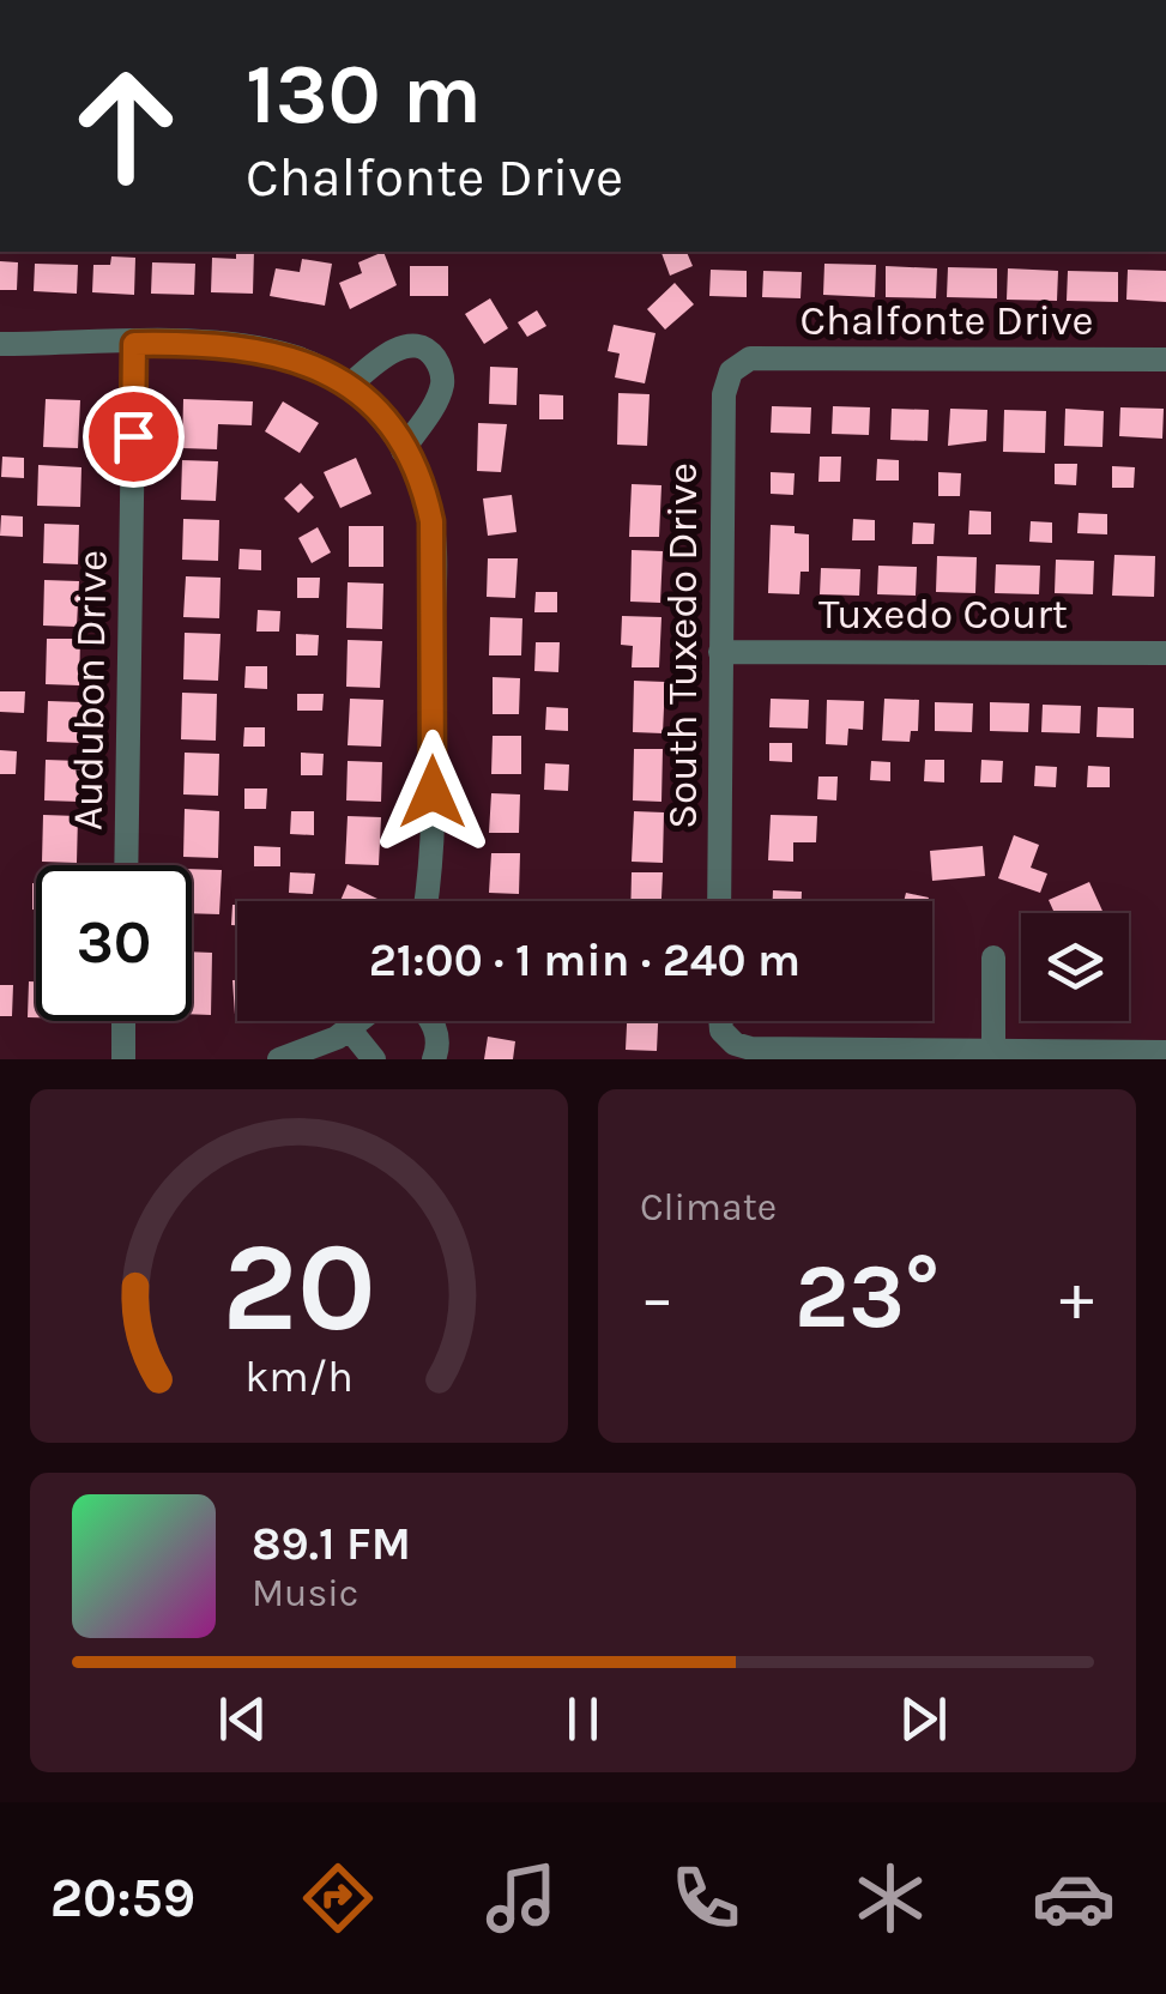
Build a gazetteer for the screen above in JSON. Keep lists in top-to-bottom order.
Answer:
{
  "streets": {
    "street": [
      "Chalfonte Drive",
      "Tuxedo Court",
      "South Tuxedo Drive",
      "Audubon Drive"
    ]
  },
  "crossings": [
    ["Chalfonte Drive", "South Tuxedo Drive"],
    ["Tuxedo Court", "South Tuxedo Drive"]
  ],
  "page": {
    "turn": ["130 m", "Chalfonte Drive"],
    "limit": "30",
    "trip": "21:00 · 1 min · 240 m",
    "tile": "Climate",
    "heat": ["−", "23°", "+"],
    "song": ["89.1 FM", "Music"],
    "tabs": "20:59",
    "gauge": ["20", "km/h"]
  }
}
